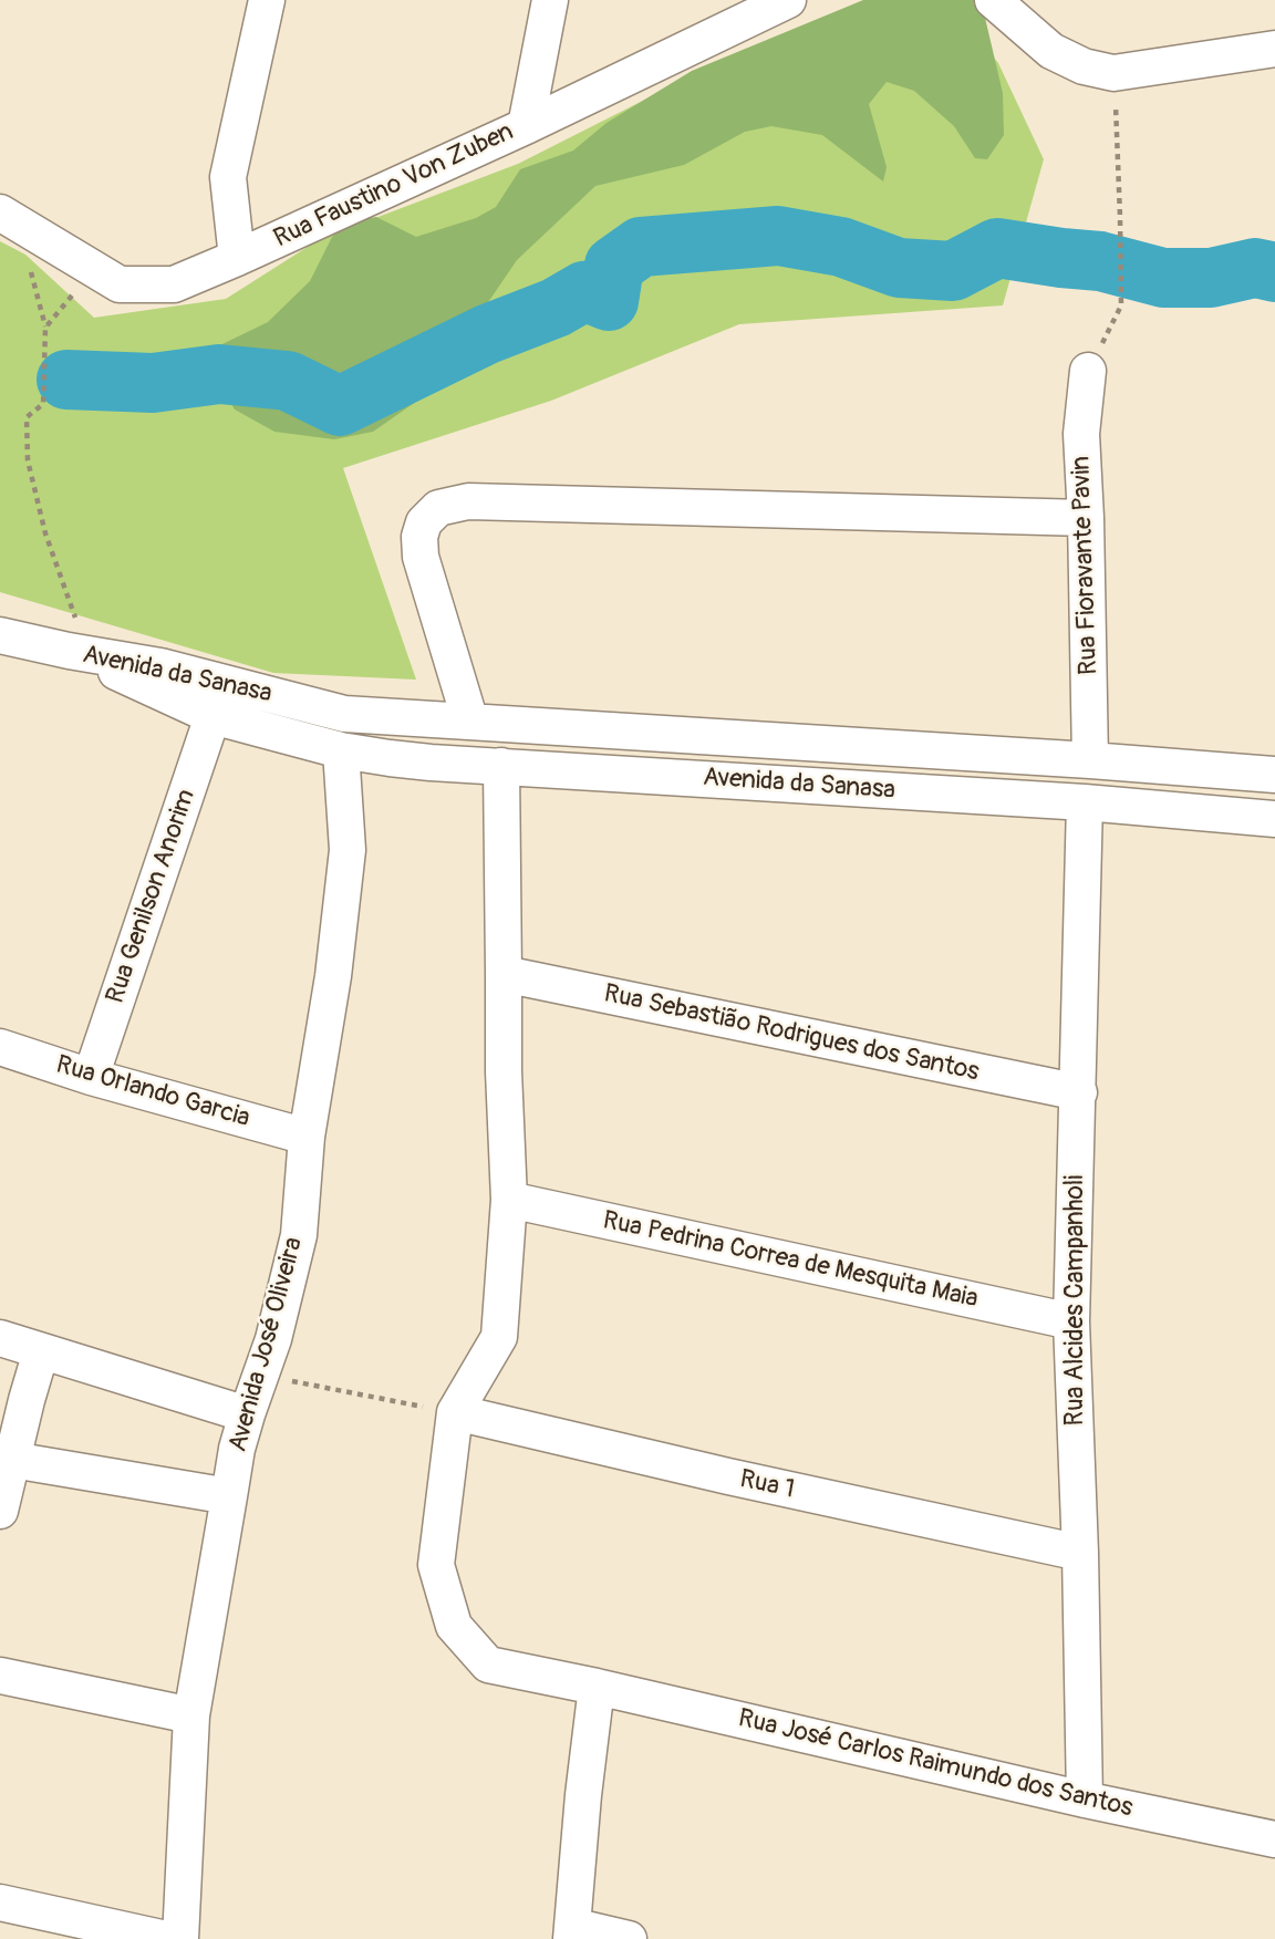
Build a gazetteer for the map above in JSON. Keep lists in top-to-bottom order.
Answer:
{
  "streets": {
    "street": [
      "Rua Faustino Von Zuben",
      "Rua Fioravante Pavin",
      "Avenida da Sanasa",
      "Rua Genilson Anorim",
      "Rua Sebastião Rodrigues dos Santos",
      "Rua Orlando Garcia",
      "Rua Pedrina Correa de Mesquita Maia",
      "Rua Alcides Campanholi",
      "Avenida José Oliveira",
      "Rua 1",
      "Rua José Carlos Raimundo dos Santos"
    ]
  },
  "crossings": [
    ["Rua Fioravante Pavin", "Avenida da Sanasa"],
    ["Avenida da Sanasa", "Rua Genilson Anorim"],
    ["Avenida da Sanasa", "Rua Alcides Campanholi"],
    ["Avenida da Sanasa", "Avenida José Oliveira"],
    ["Rua Genilson Anorim", "Rua Orlando Garcia"],
    ["Rua Sebastião Rodrigues dos Santos", "Rua Alcides Campanholi"],
    ["Rua Orlando Garcia", "Avenida José Oliveira"],
    ["Rua Pedrina Correa de Mesquita Maia", "Rua Alcides Campanholi"],
    ["Rua Alcides Campanholi", "Rua 1"],
    ["Rua Alcides Campanholi", "Rua José Carlos Raimundo dos Santos"],
    ["Rua 1", "Rua José Carlos Raimundo dos Santos"]
  ]
}
